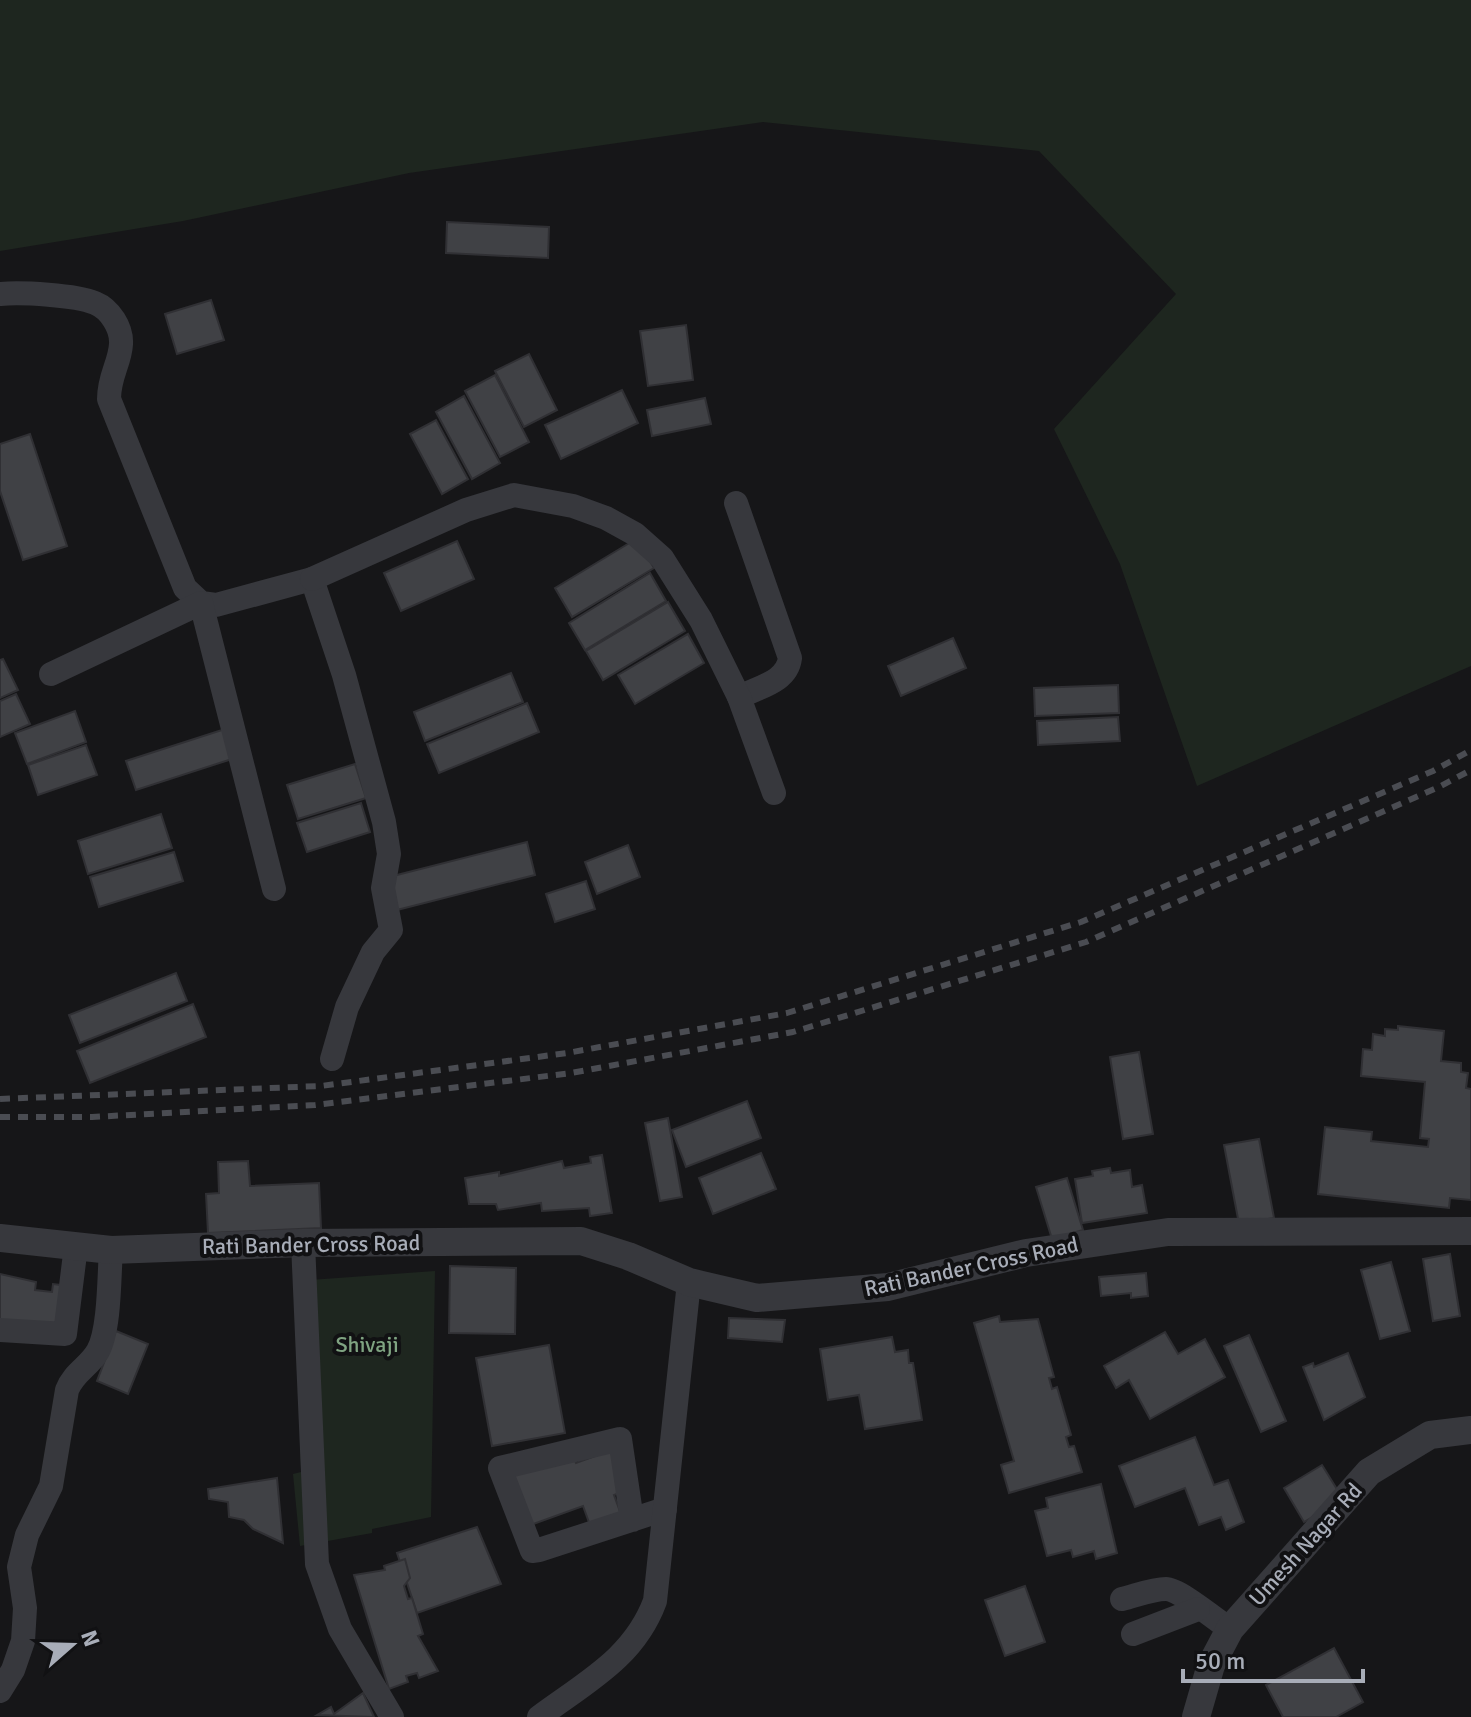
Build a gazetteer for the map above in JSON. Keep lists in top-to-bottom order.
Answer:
{
  "streets": {
    "street": ["Rati Bander Cross Road", "Umesh Nagar Rd"]
  },
  "parks": ["Shivaji"],
  "scale_bar": "50 m",
  "north": "right"
}
